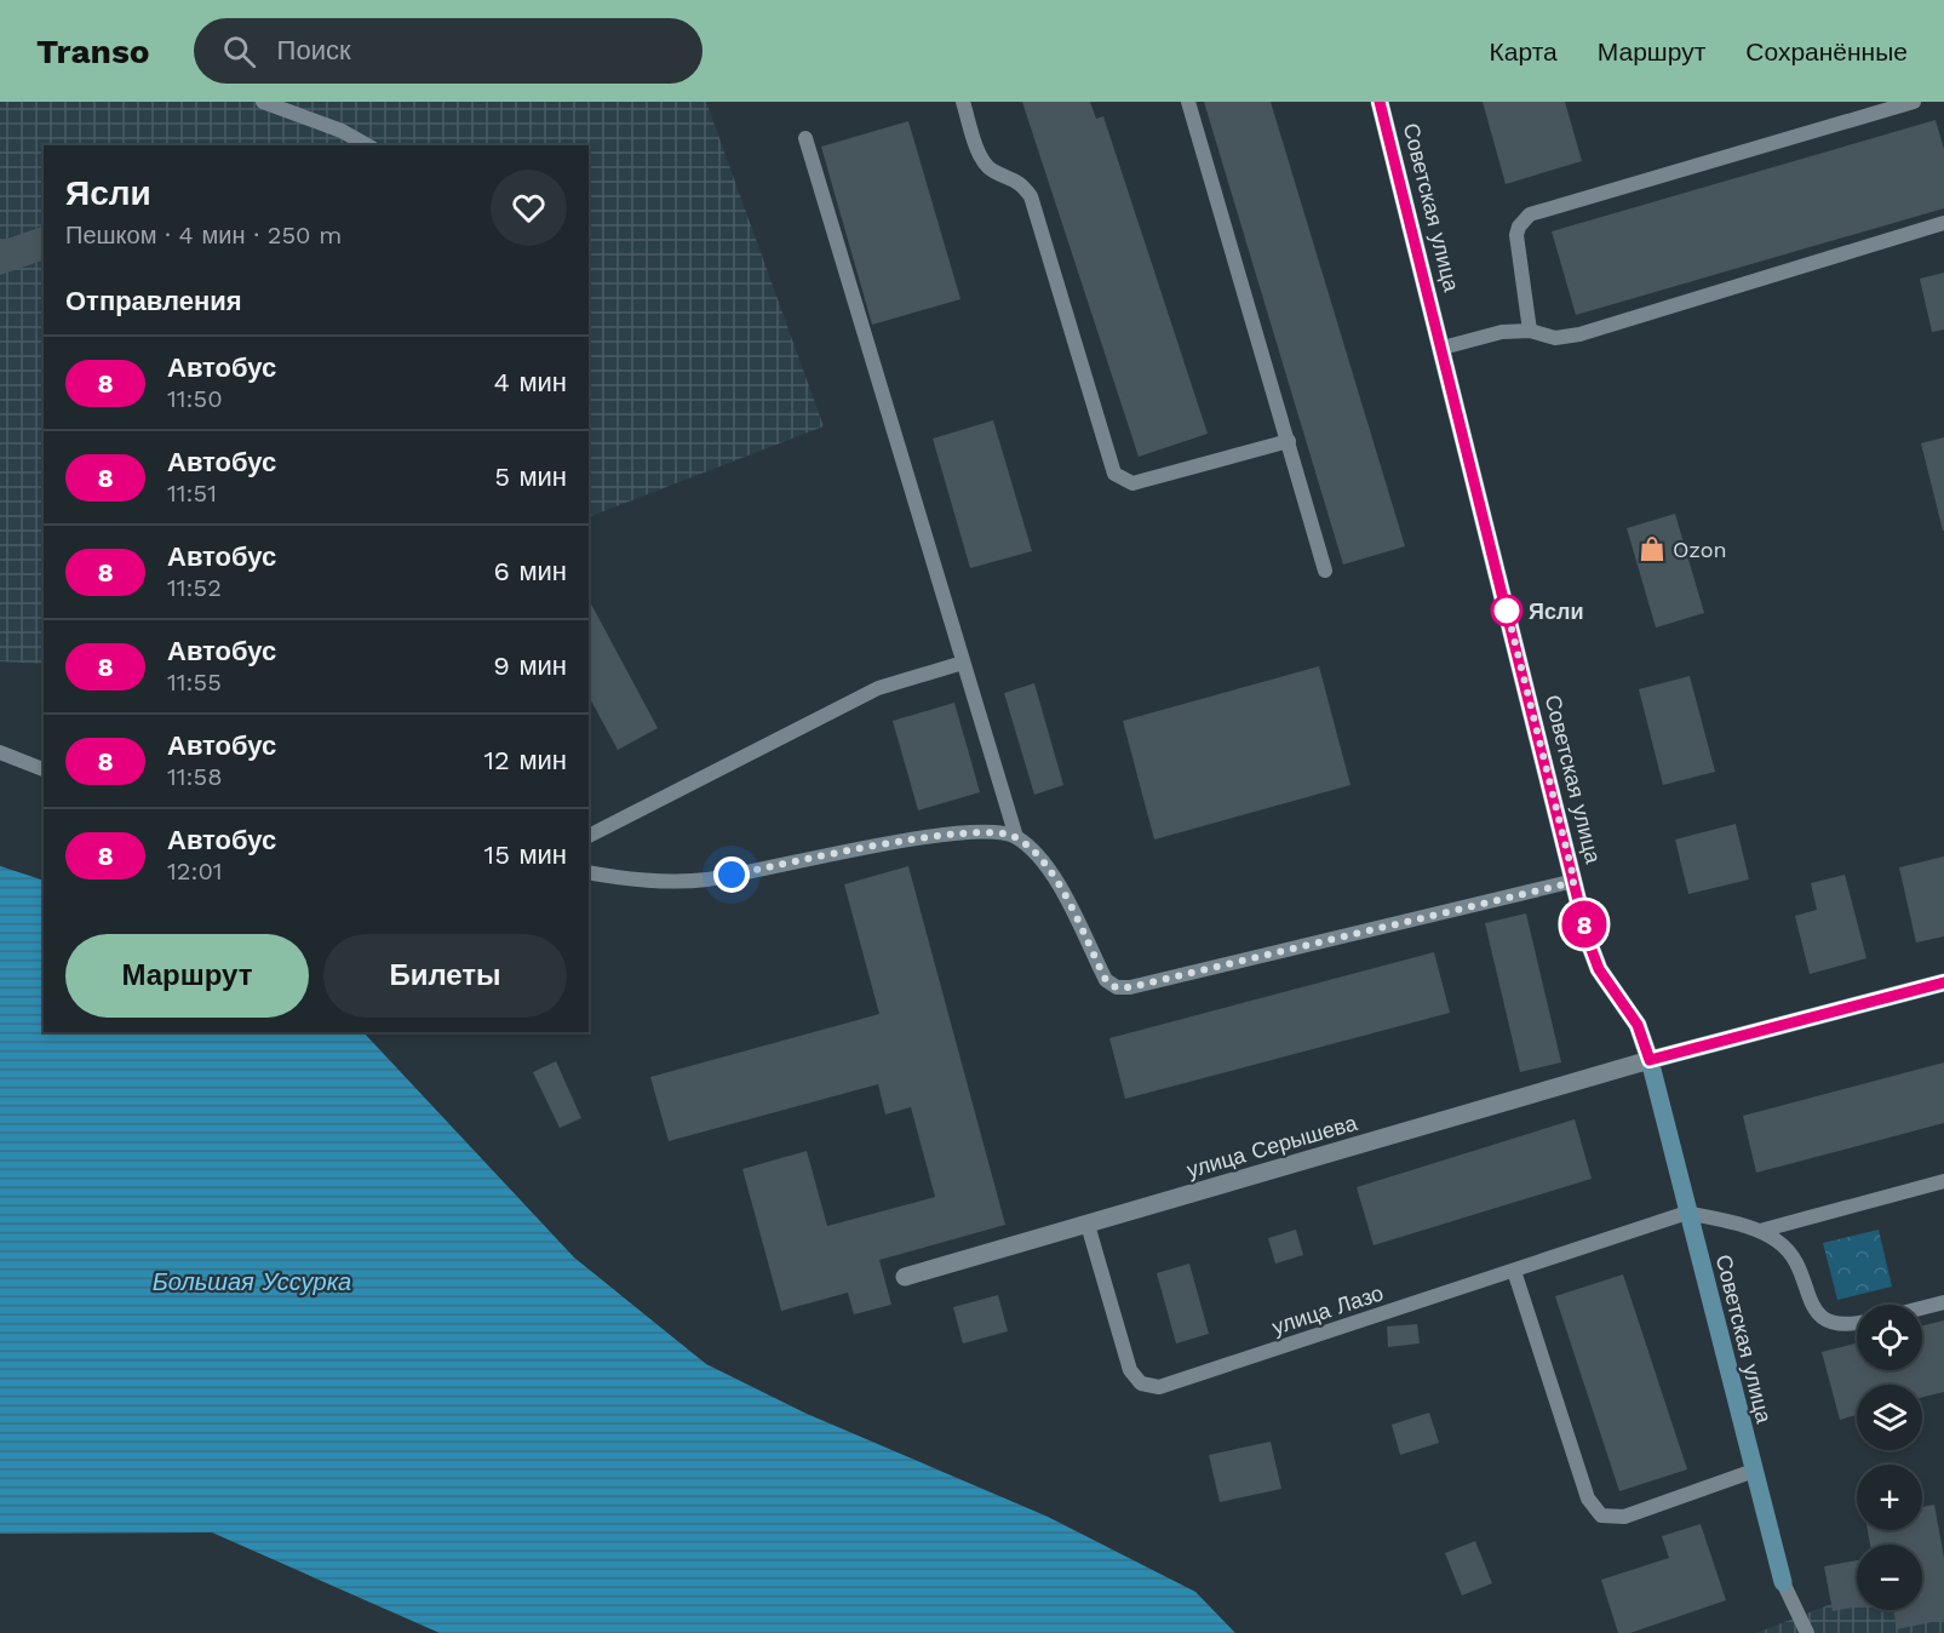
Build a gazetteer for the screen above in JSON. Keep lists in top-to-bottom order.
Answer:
{
  "streets": {
    "main road": ["Советская улица"],
    "street": ["улица Серышева"],
    "lane": ["улица Лазо"]
  },
  "crossings": [
    ["Советская улица", "улица Серышева"],
    ["Советская улица", "улица Лазо"],
    ["улица Серышева", "улица Лазо"]
  ],
  "water": ["Большая Уссурка"],
  "places": {
    "shop": ["Ozon"],
    "other": ["Ясли"]
  },
  "lines": ["bus line 8"],
  "page": {
    "header": "Transo",
    "search": "Поиск",
    "nav": ["Карта", "Маршрут", "Сохранённые"],
    "on_map": "8",
    "heading": [
      ["Ясли", "Пешком · 4 мин · 250 m"],
      "Отправления"
    ],
    "list": [
      {
        "mark": "8",
        "name": "Автобус",
        "note": "11:50",
        "value": "4 мин"
      },
      {
        "mark": "8",
        "name": "Автобус",
        "note": "11:51",
        "value": "5 мин"
      },
      {
        "mark": "8",
        "name": "Автобус",
        "note": "11:52",
        "value": "6 мин"
      },
      {
        "mark": "8",
        "name": "Автобус",
        "note": "11:55",
        "value": "9 мин"
      },
      {
        "mark": "8",
        "name": "Автобус",
        "note": "11:58",
        "value": "12 мин"
      },
      {
        "mark": "8",
        "name": "Автобус",
        "note": "12:01",
        "value": "15 мин"
      }
    ],
    "buttons": ["Маршрут", "Билеты"],
    "map_buttons": ["+", "−"]
  }
}
